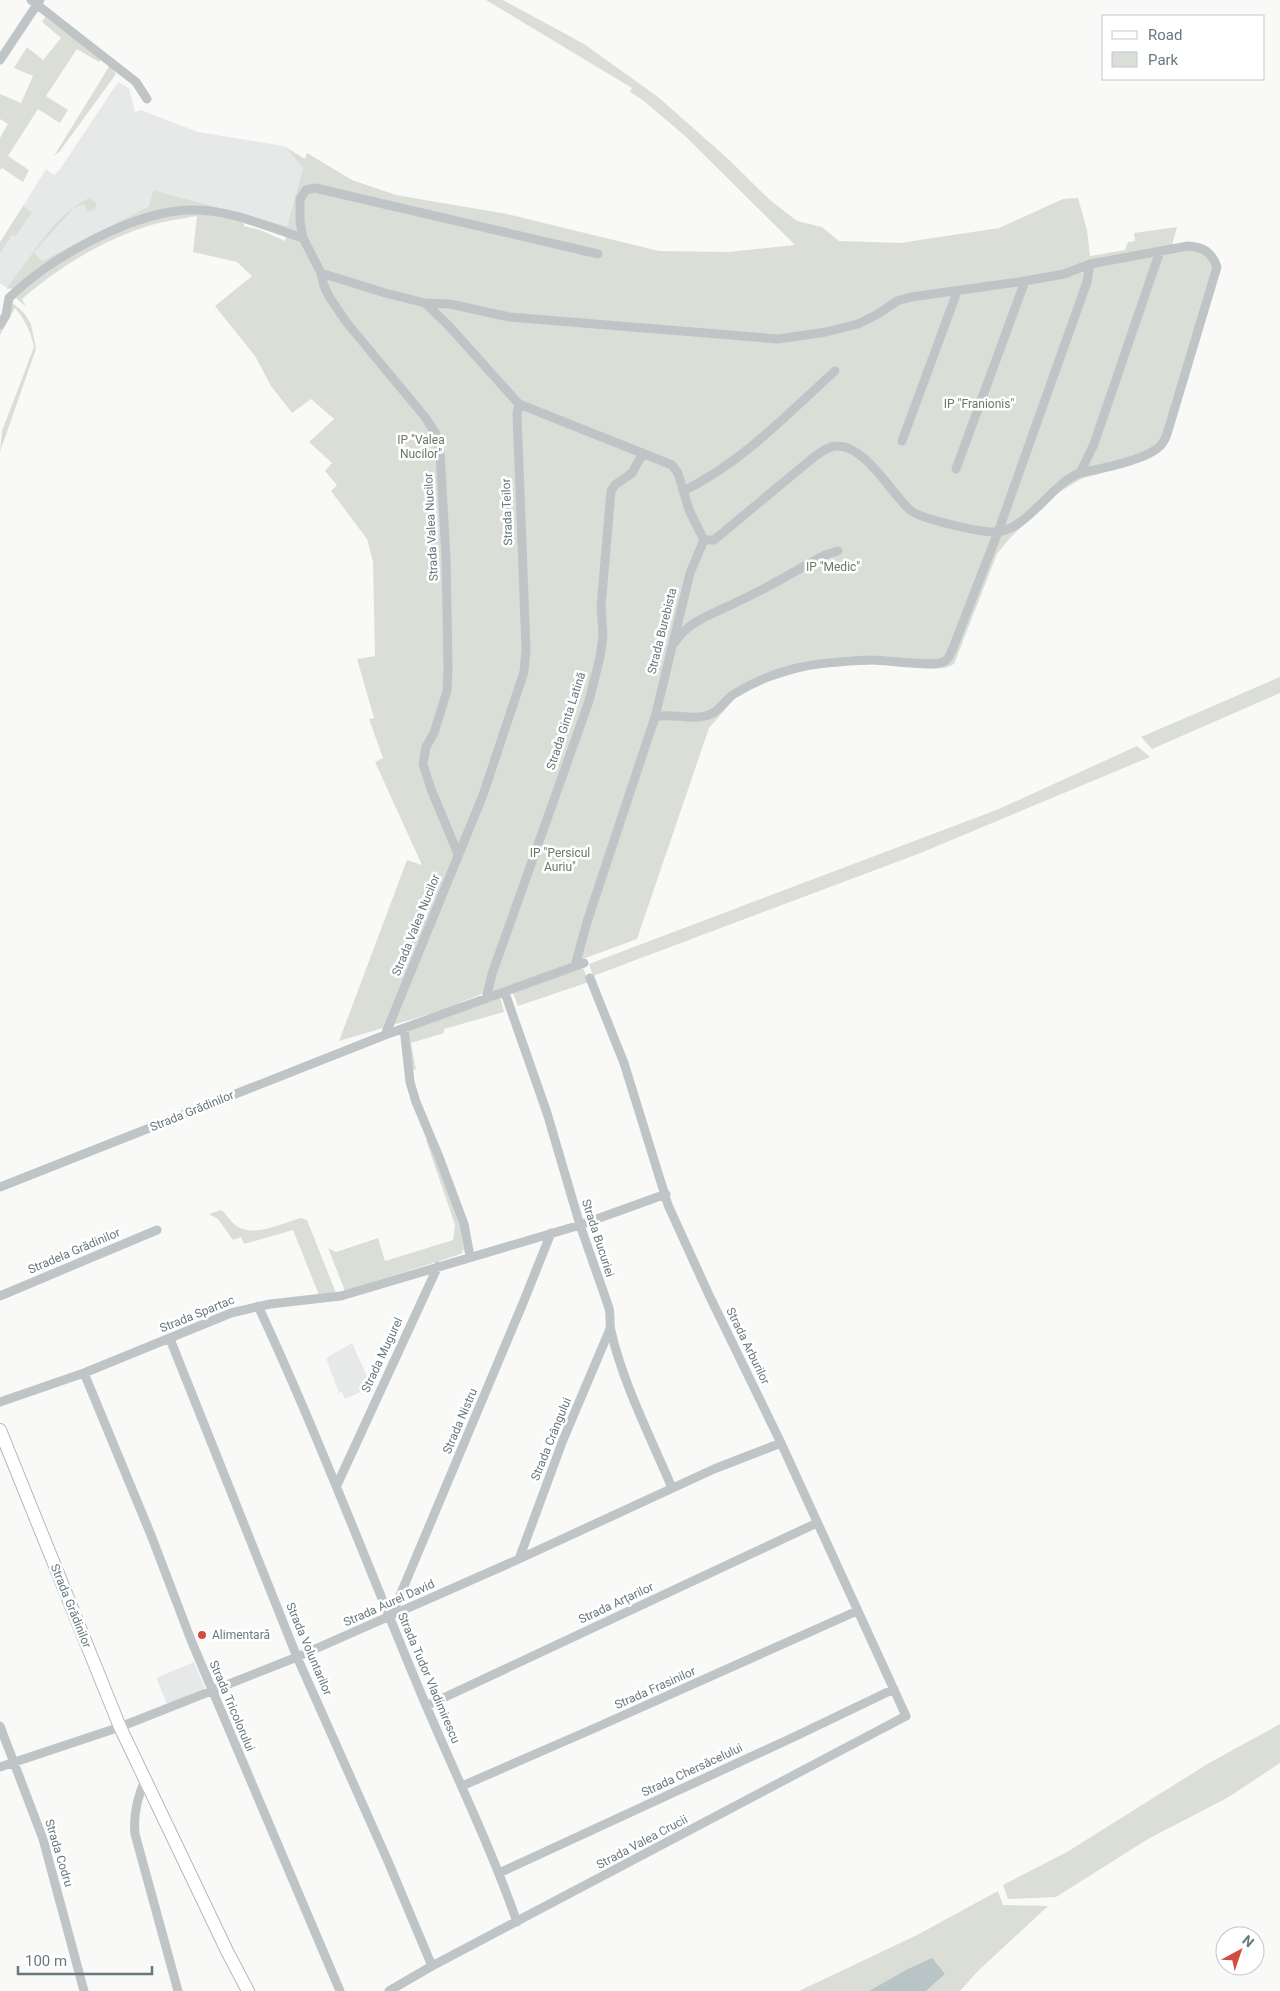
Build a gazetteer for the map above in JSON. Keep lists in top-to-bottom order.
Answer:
{
  "streets": {
    "street": [
      "Strada Teilor",
      "Strada Valea Nucilor",
      "Strada Burebista",
      "Strada Ginta Latină",
      "Strada Grădinilor",
      "Strada Bucuriei",
      "Stradela Grădinilor",
      "Strada Spartac",
      "Strada Arburilor",
      "Strada Mugurel",
      "Strada Nistru",
      "Strada Crângului",
      "Strada Aurel David",
      "Strada Arțarilor",
      "Strada Voluntarilor",
      "Strada Tudor Vladimirescu",
      "Strada Frasinilor",
      "Strada Tricolorului",
      "Strada Chersăcelului",
      "Strada Valea Crucii",
      "Strada Codru"
    ]
  },
  "crossings": [
    ["Strada Teilor", "Strada Valea Nucilor"],
    ["Strada Valea Nucilor", "Strada Grădinilor"],
    ["Strada Burebista", "Strada Grădinilor"],
    ["Strada Ginta Latină", "Strada Grădinilor"],
    ["Strada Grădinilor", "Strada Bucuriei"],
    ["Strada Grădinilor", "Strada Aurel David"],
    ["Strada Bucuriei", "Strada Crângului"],
    ["Strada Bucuriei", "Strada Aurel David"],
    ["Strada Spartac", "Strada Mugurel"],
    ["Strada Spartac", "Strada Voluntarilor"],
    ["Strada Spartac", "Strada Tudor Vladimirescu"],
    ["Strada Spartac", "Strada Tricolorului"],
    ["Strada Arburilor", "Strada Aurel David"],
    ["Strada Arburilor", "Strada Arțarilor"],
    ["Strada Arburilor", "Strada Frasinilor"],
    ["Strada Arburilor", "Strada Chersăcelului"],
    ["Strada Arburilor", "Strada Valea Crucii"],
    ["Strada Mugurel", "Strada Tudor Vladimirescu"],
    ["Strada Nistru", "Strada Aurel David"],
    ["Strada Nistru", "Strada Tudor Vladimirescu"],
    ["Strada Crângului", "Strada Aurel David"],
    ["Strada Aurel David", "Strada Voluntarilor"],
    ["Strada Aurel David", "Strada Tudor Vladimirescu"],
    ["Strada Aurel David", "Strada Tricolorului"],
    ["Strada Aurel David", "Strada Codru"],
    ["Strada Arțarilor", "Strada Tudor Vladimirescu"],
    ["Strada Voluntarilor", "Strada Valea Crucii"],
    ["Strada Tudor Vladimirescu", "Strada Frasinilor"],
    ["Strada Tudor Vladimirescu", "Strada Chersăcelului"],
    ["Strada Tudor Vladimirescu", "Strada Valea Crucii"]
  ],
  "parks": [
    "IP \"Franionis\"",
    "IP \"Valea Nucilor\"",
    "IP \"Medic\"",
    "IP \"Persicul Auriu\""
  ],
  "places": ["Alimentară"],
  "legend": ["Road", "Park"],
  "scale_bar": "100 m",
  "north": "top right"
}
